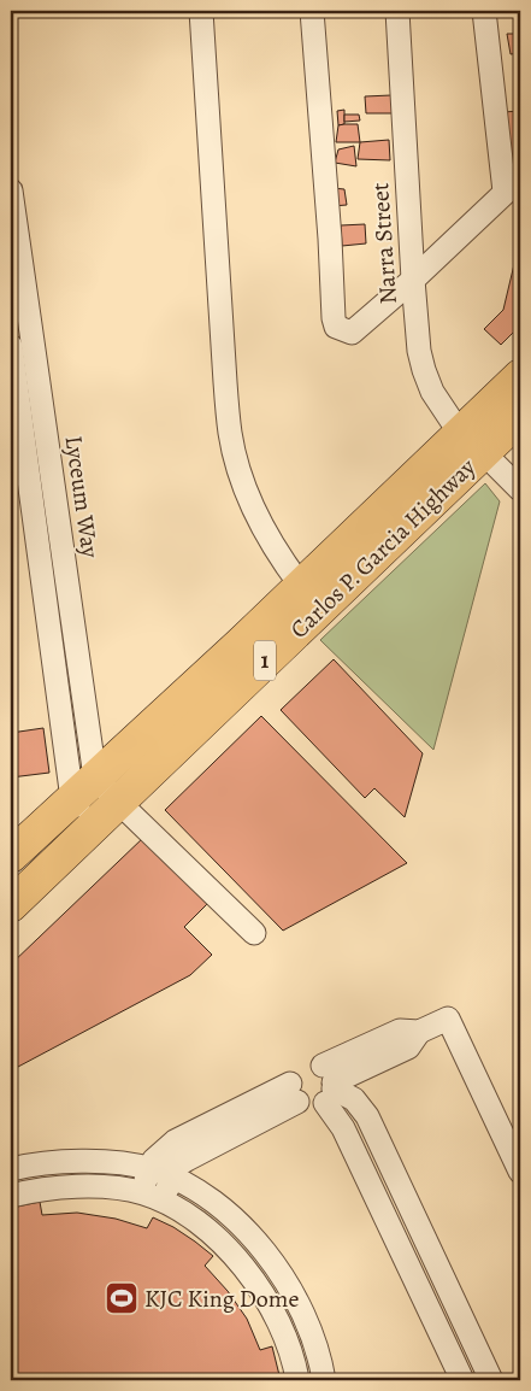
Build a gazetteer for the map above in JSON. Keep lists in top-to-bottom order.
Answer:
{
  "streets": {
    "highway": ["Carlos P. Garcia Highway", "1"],
    "street": ["Narra Street", "Lyceum Way"]
  },
  "crossings": [
    ["Narra Street", "Carlos P. Garcia Highway"],
    ["Lyceum Way", "Carlos P. Garcia Highway"]
  ],
  "places": {
    "sports": ["KJC King Dome"]
  }
}
